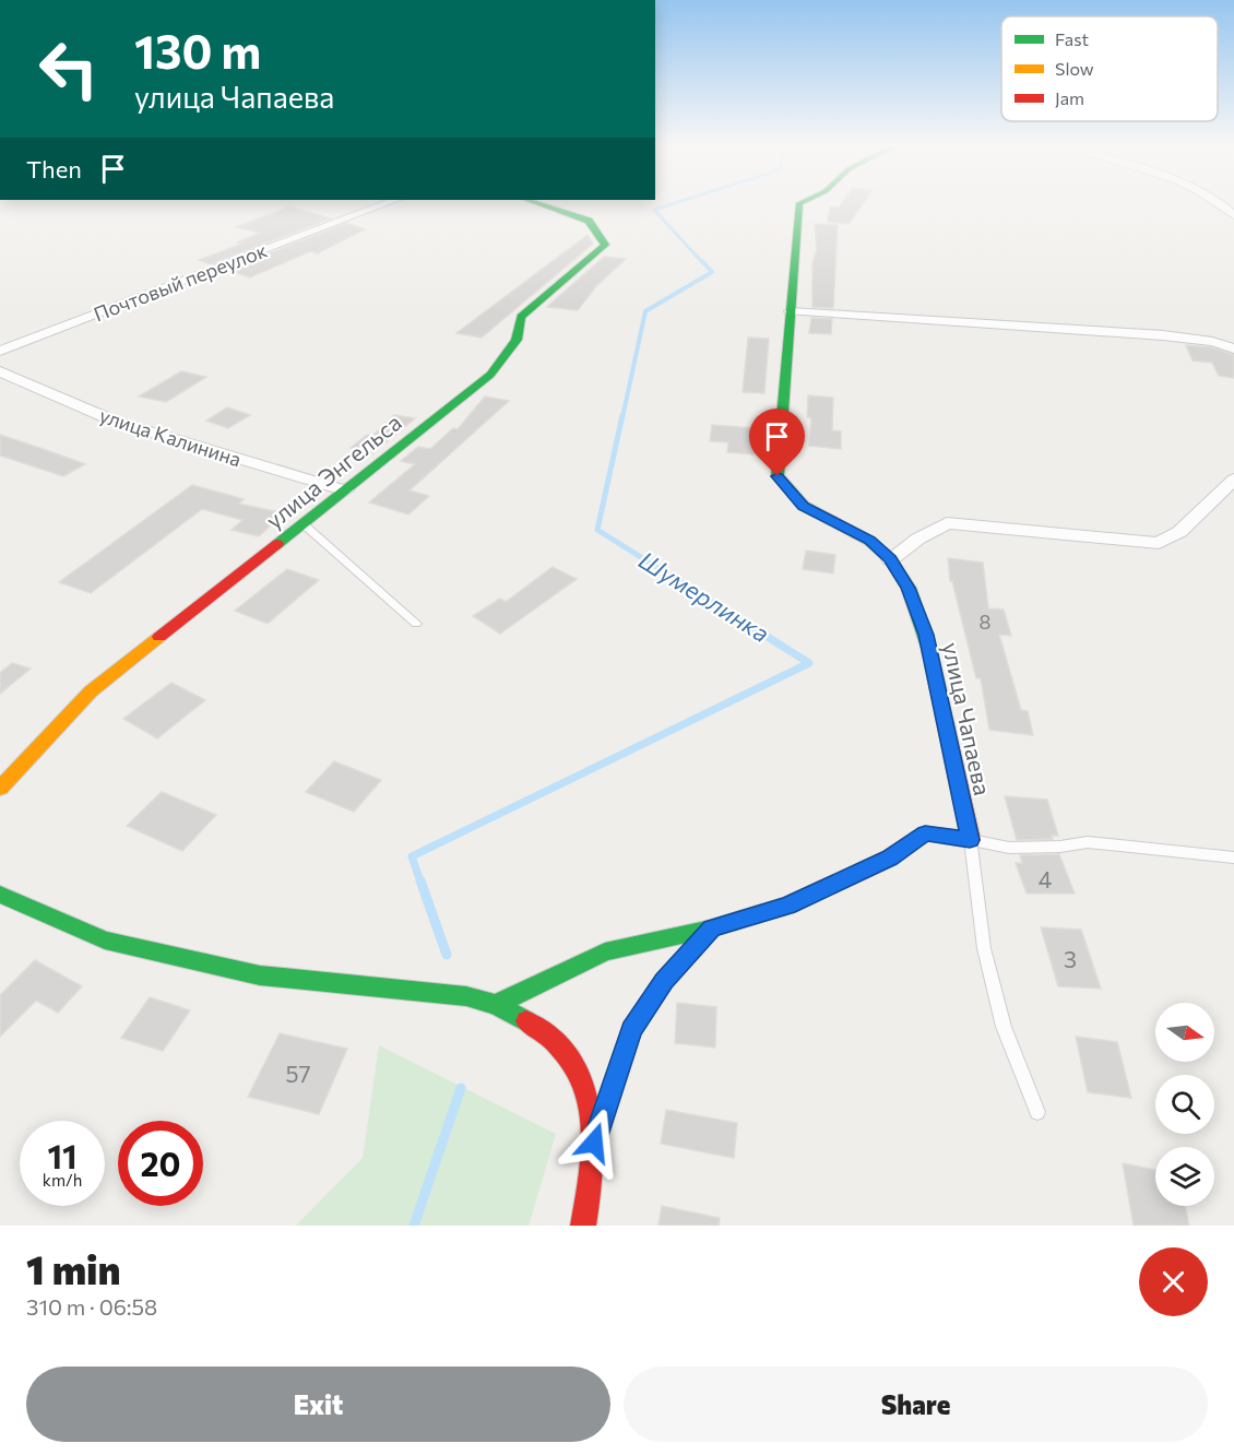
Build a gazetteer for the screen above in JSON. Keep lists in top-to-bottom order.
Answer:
{
  "streets": {
    "street": [
      "Почтовый переулок",
      "улица Калинина",
      "улица Энгельса",
      "улица Чапаева"
    ]
  },
  "crossings": [
    ["улица Калинина", "улица Энгельса"]
  ],
  "water": ["Шумерлинка"],
  "house_numbers": [
    "8",
    "4",
    "3",
    "57"
  ],
  "legend": ["Fast", "Slow", "Jam"],
  "north": "right",
  "page": {
    "turn": ["130 m", "улица Чапаева"],
    "then": "Then",
    "speed": "11 km/h",
    "limit": "20",
    "heading": ["1 min", "310 m · 06:58"],
    "buttons": ["Exit", "Share"]
  }
}
